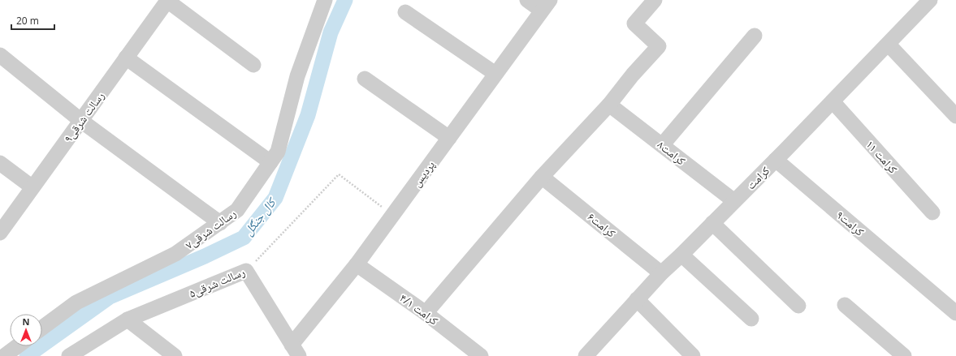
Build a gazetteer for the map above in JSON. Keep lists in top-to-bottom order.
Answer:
{
  "streets": {
    "street": [
      "رسالت شرقی۹",
      "کرامت۸",
      "کرامت ۱۱",
      "پردیس",
      "کرامت",
      "کرامت۹",
      "کرامت۶",
      "رسالت شرقی۷",
      "رسالت شرقی۵",
      "کرامت ۴/۱"
    ]
  },
  "crossings": [
    ["کرامت۸", "کرامت"],
    ["کرامت ۱۱", "کرامت"],
    ["پردیس", "رسالت شرقی۵"],
    ["پردیس", "کرامت ۴/۱"],
    ["کرامت", "کرامت۹"],
    ["کرامت", "کرامت۶"]
  ],
  "water": ["کال جنگل"],
  "scale_bar": "20 m",
  "north": "top"
}
